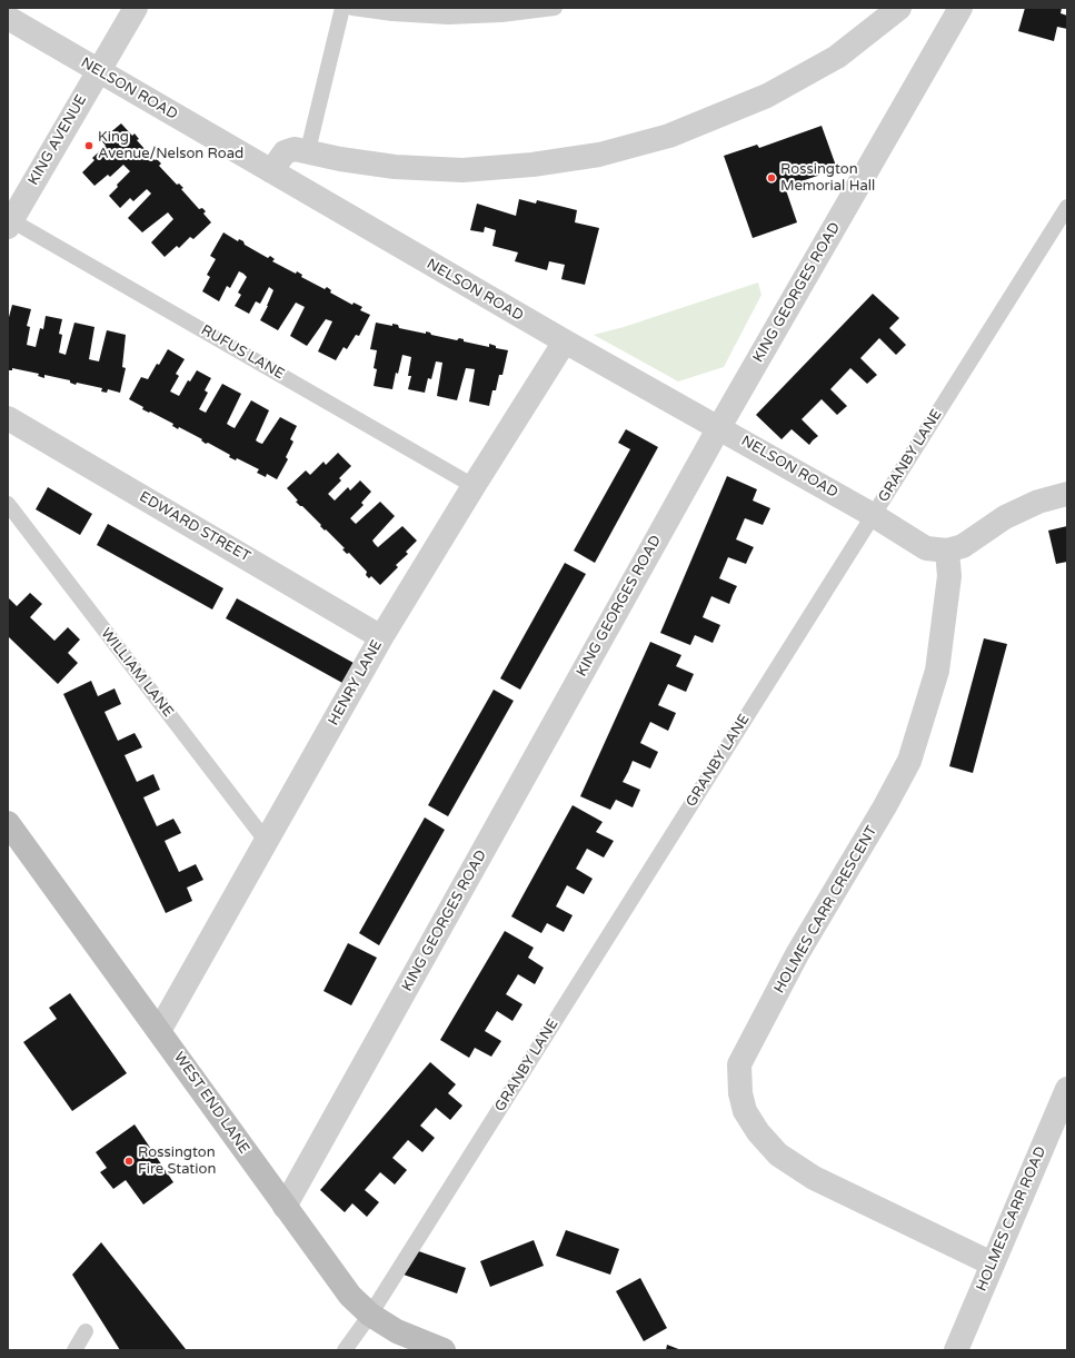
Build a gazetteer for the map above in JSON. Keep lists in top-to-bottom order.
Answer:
{
  "streets": {
    "street": [
      "NELSON ROAD",
      "KING AVENUE",
      "KING GEORGES ROAD",
      "EDWARD STREET",
      "HENRY LANE",
      "HOLMES CARR CRESCENT",
      "WEST END LANE",
      "HOLMES CARR ROAD"
    ],
    "lane": ["RUFUS LANE", "GRANBY LANE", "WILLIAM LANE"]
  },
  "crossings": [
    ["NELSON ROAD", "KING AVENUE"],
    ["NELSON ROAD", "KING GEORGES ROAD"],
    ["NELSON ROAD", "GRANBY LANE"],
    ["NELSON ROAD", "HENRY LANE"],
    ["NELSON ROAD", "HOLMES CARR CRESCENT"],
    ["KING AVENUE", "RUFUS LANE"],
    ["KING GEORGES ROAD", "WEST END LANE"],
    ["RUFUS LANE", "HENRY LANE"],
    ["GRANBY LANE", "WEST END LANE"],
    ["EDWARD STREET", "HENRY LANE"],
    ["WILLIAM LANE", "HENRY LANE"],
    ["HENRY LANE", "WEST END LANE"],
    ["HOLMES CARR CRESCENT", "HOLMES CARR ROAD"]
  ],
  "places": ["King Avenue/Nelson Road", "Rossington Memorial Hall", "Rossington Fire Station"]
}
